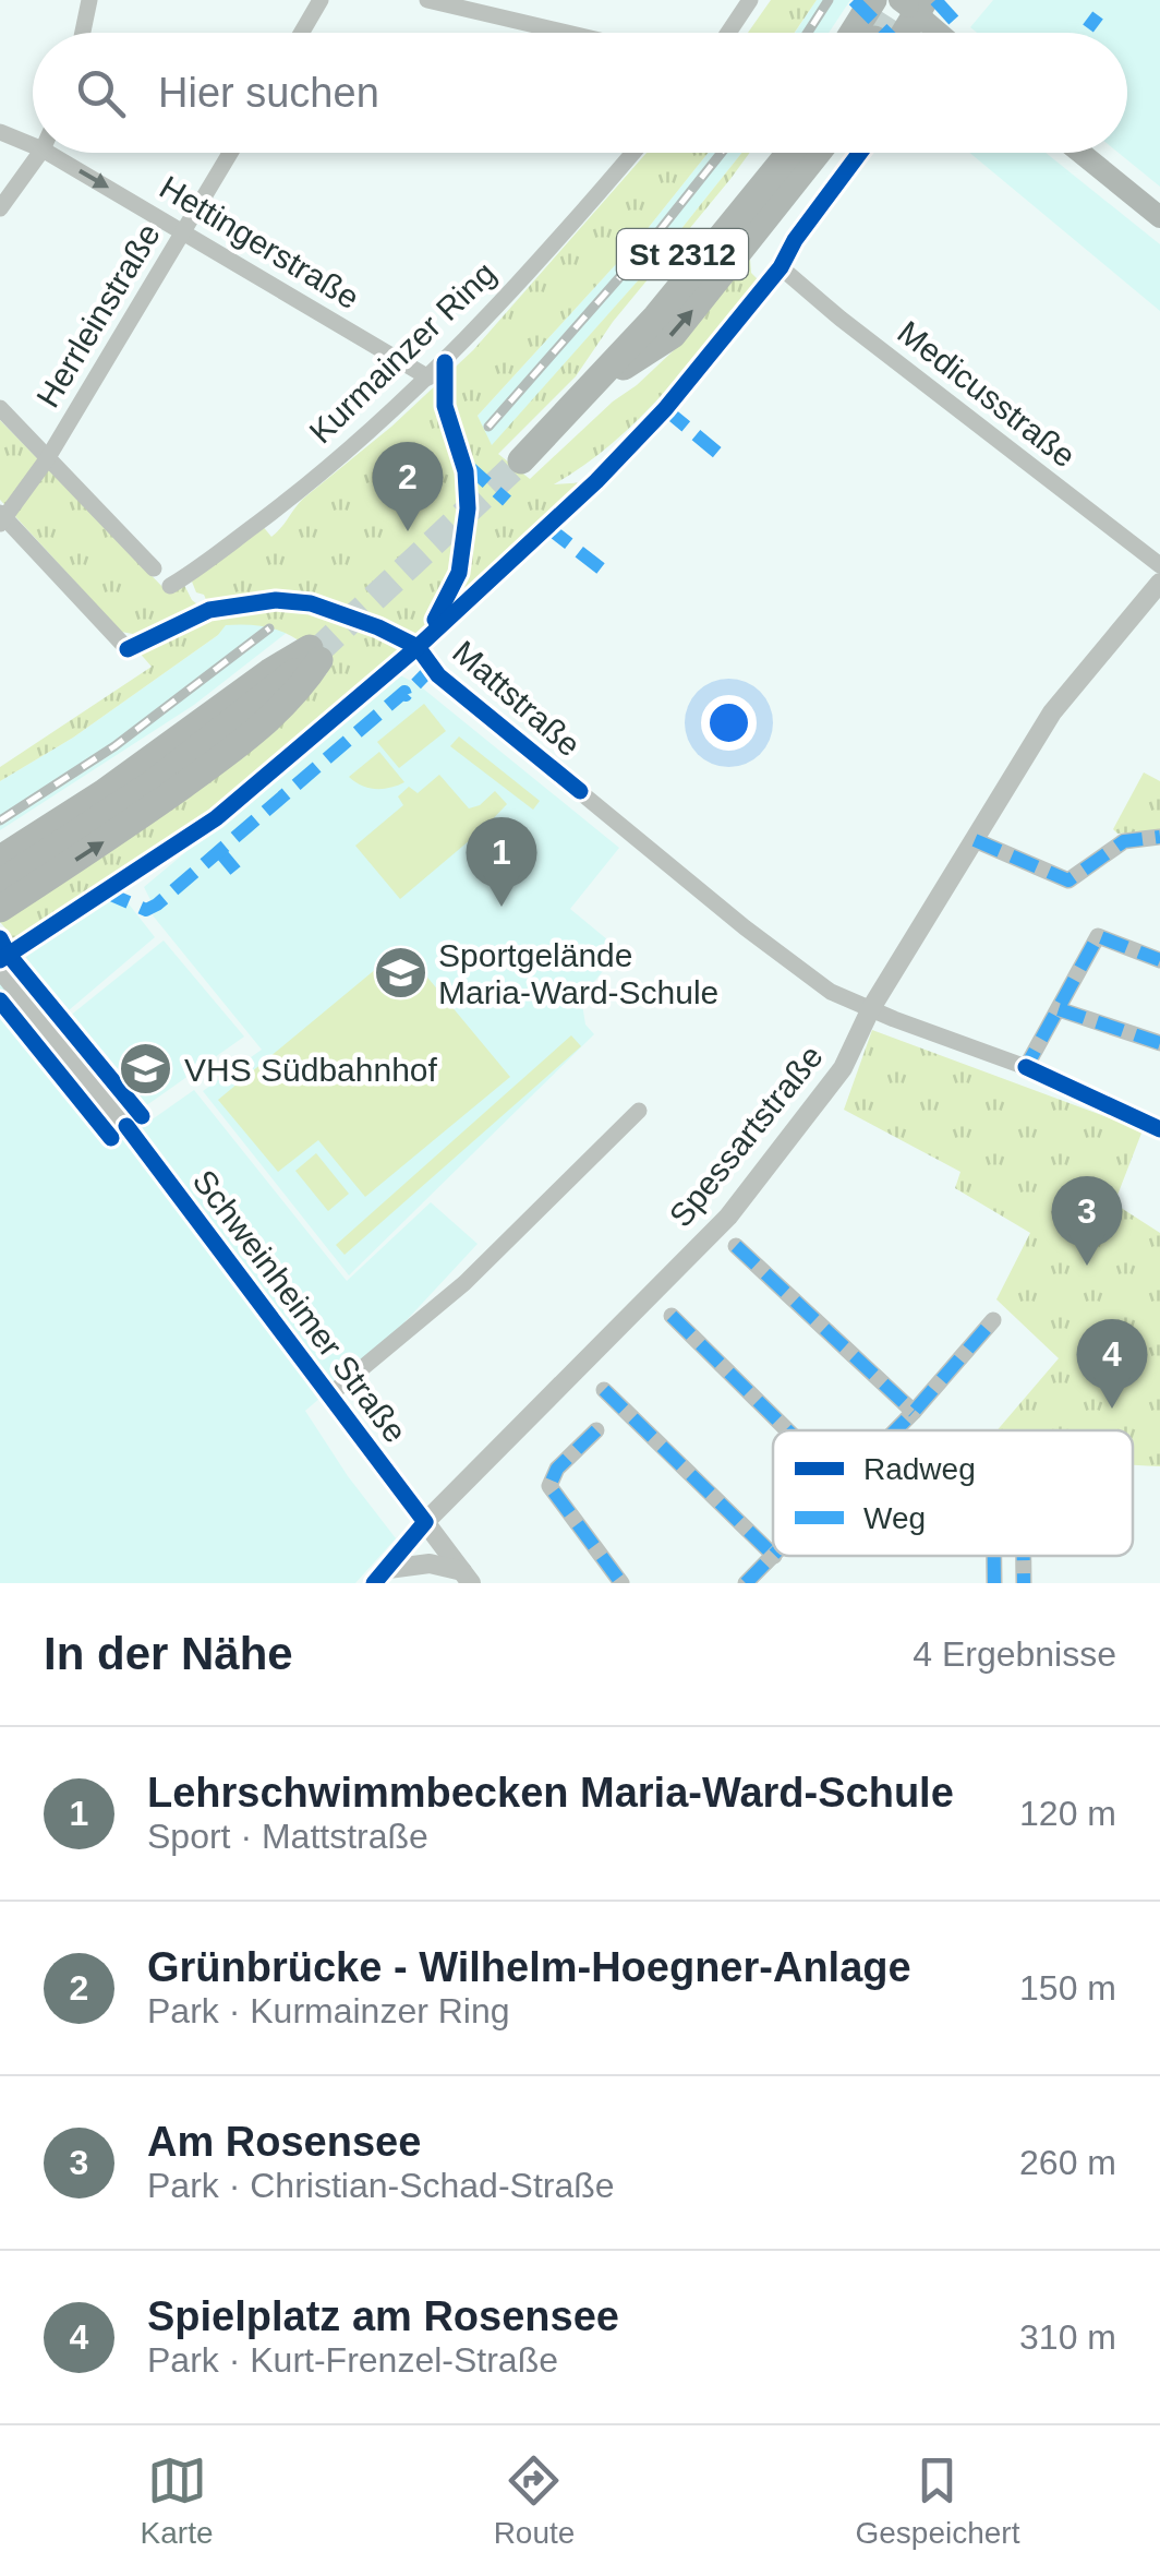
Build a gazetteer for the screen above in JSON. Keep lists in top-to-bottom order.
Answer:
{
  "streets": {
    "highway": ["St 2312"],
    "street": [
      "Hettingerstraße",
      "Herrleinstraße",
      "Kurmainzer Ring",
      "Medicusstraße",
      "Mattstraße",
      "Spessartstraße",
      "Schweinheimer Straße"
    ]
  },
  "crossings": [
    ["Hettingerstraße", "Herrleinstraße"],
    ["Hettingerstraße", "Kurmainzer Ring"],
    ["Mattstraße", "Spessartstraße"],
    ["Spessartstraße", "Schweinheimer Straße"]
  ],
  "places": {
    "school or university": ["Sportgelände Maria-Ward-Schule", "VHS Südbahnhof"]
  },
  "legend": ["Radweg", "Weg"],
  "page": {
    "search": "Hier suchen",
    "pins": [
      "2",
      "1",
      "3",
      "4"
    ],
    "heading": ["In der Nähe", "4 Ergebnisse"],
    "list": [
      {
        "mark": "1",
        "name": "Lehrschwimmbecken Maria-Ward-Schule",
        "note": "Sport · Mattstraße",
        "value": "120 m"
      },
      {
        "mark": "2",
        "name": "Grünbrücke - Wilhelm-Hoegner-Anlage",
        "note": "Park · Kurmainzer Ring",
        "value": "150 m"
      },
      {
        "mark": "3",
        "name": "Am Rosensee",
        "note": "Park · Christian-Schad-Straße",
        "value": "260 m"
      },
      {
        "mark": "4",
        "name": "Spielplatz am Rosensee",
        "note": "Park · Kurt-Frenzel-Straße",
        "value": "310 m"
      }
    ],
    "nav": ["Karte", "Route", "Gespeichert"]
  }
}
